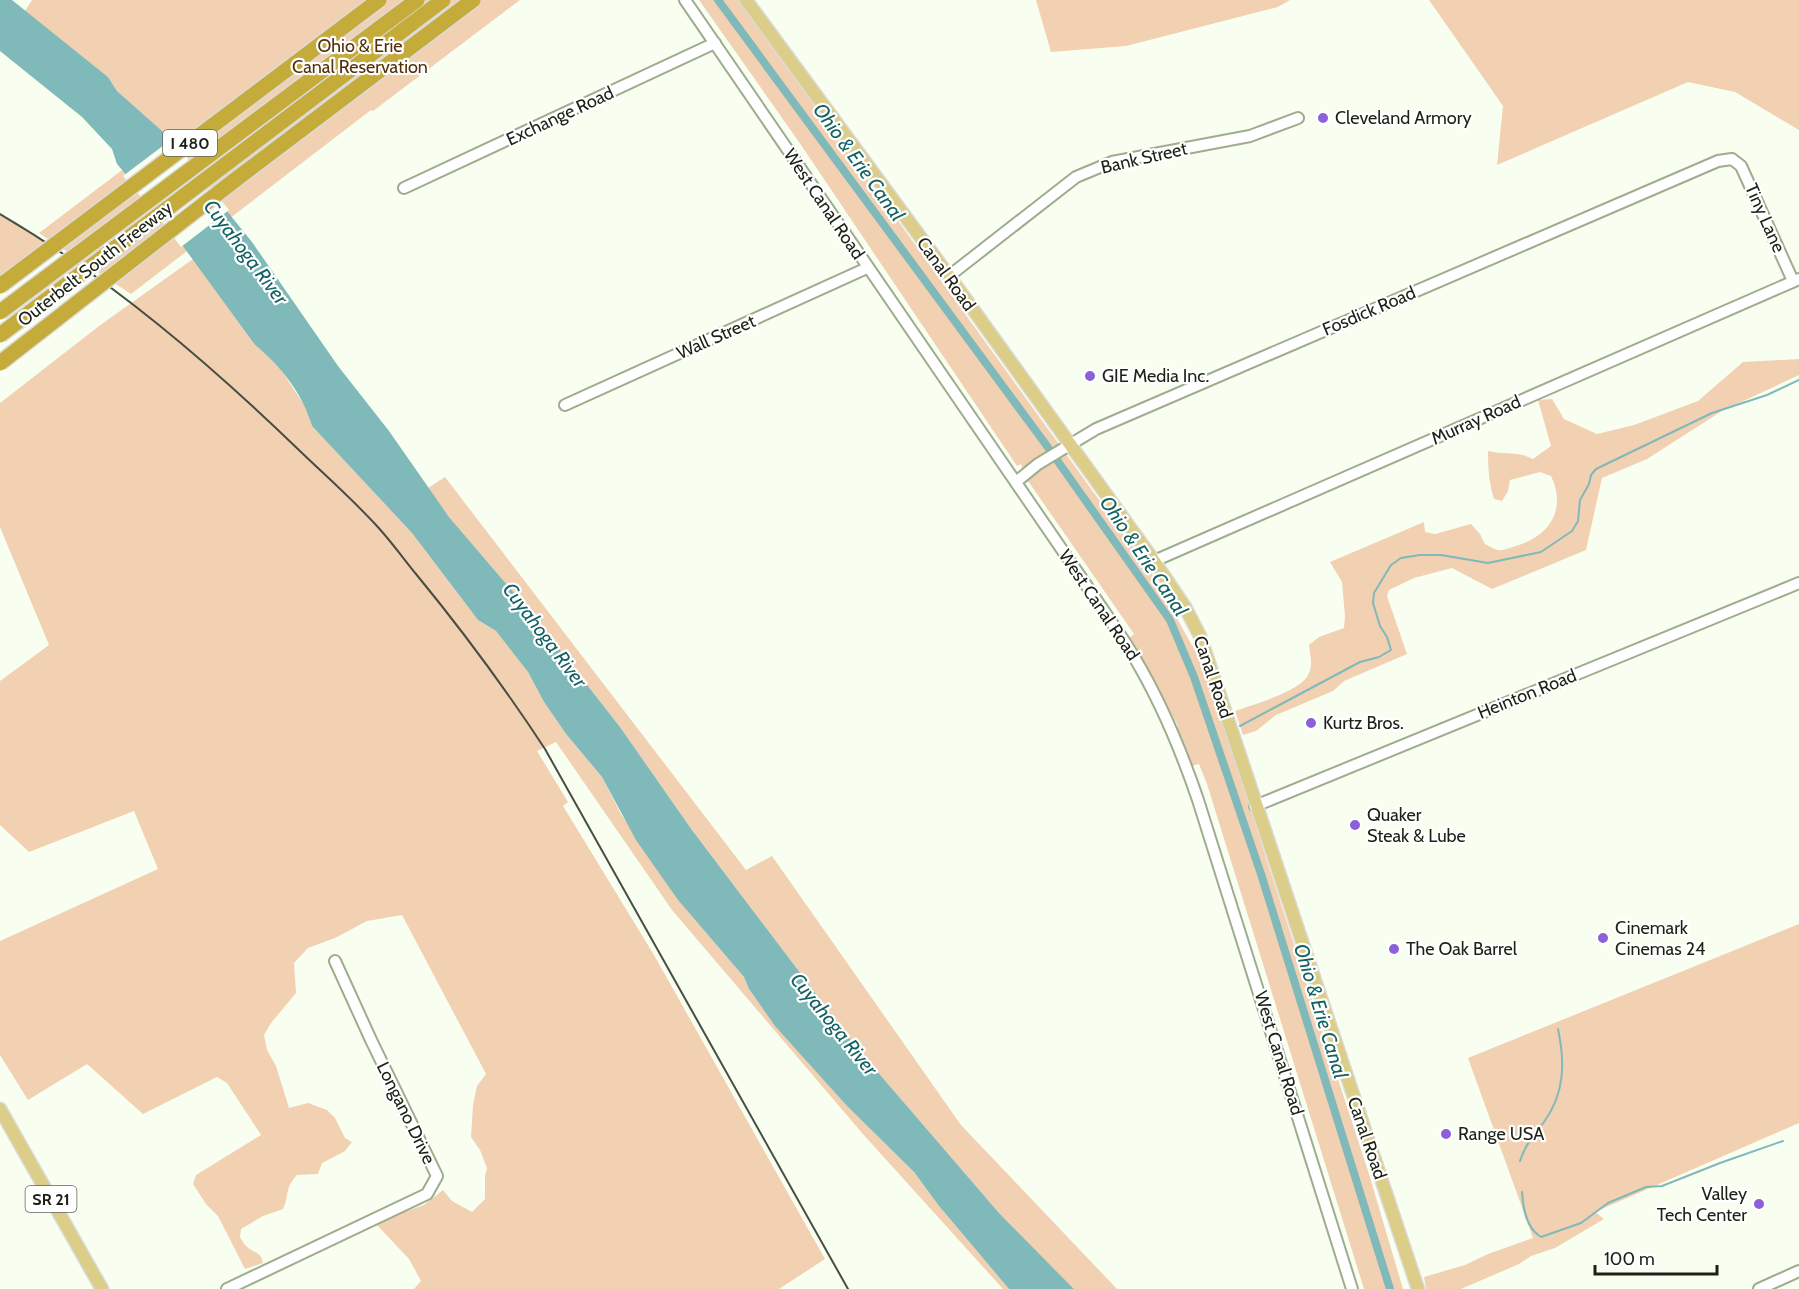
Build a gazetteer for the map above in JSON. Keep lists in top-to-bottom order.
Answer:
{
  "streets": {
    "highway": ["I 480", "Outerbelt South Freeway"],
    "main road": ["Canal Road", "SR 21"],
    "street": [
      "Exchange Road",
      "Bank Street",
      "West Canal Road",
      "Tiny Lane",
      "Fosdick Road",
      "Wall Street",
      "Murray Road",
      "Heinton Road",
      "Longano Drive"
    ]
  },
  "crossings": [
    ["Exchange Road", "West Canal Road"],
    ["Bank Street", "Canal Road"],
    ["West Canal Road", "Fosdick Road"],
    ["West Canal Road", "Wall Street"],
    ["Tiny Lane", "Fosdick Road"],
    ["Tiny Lane", "Murray Road"],
    ["Canal Road", "Fosdick Road"],
    ["Canal Road", "Murray Road"],
    ["Canal Road", "Heinton Road"]
  ],
  "water": ["Ohio & Erie Canal", "Cuyahoga River"],
  "parks": ["Ohio & Erie Canal Reservation"],
  "places": [
    "Cleveland Armory",
    "GIE Media Inc.",
    "Kurtz Bros.",
    "Quaker Steak & Lube",
    "Cinemark Cinemas 24",
    "The Oak Barrel",
    "Range USA",
    "Valley Tech Center"
  ],
  "scale_bar": "100 m"
}
